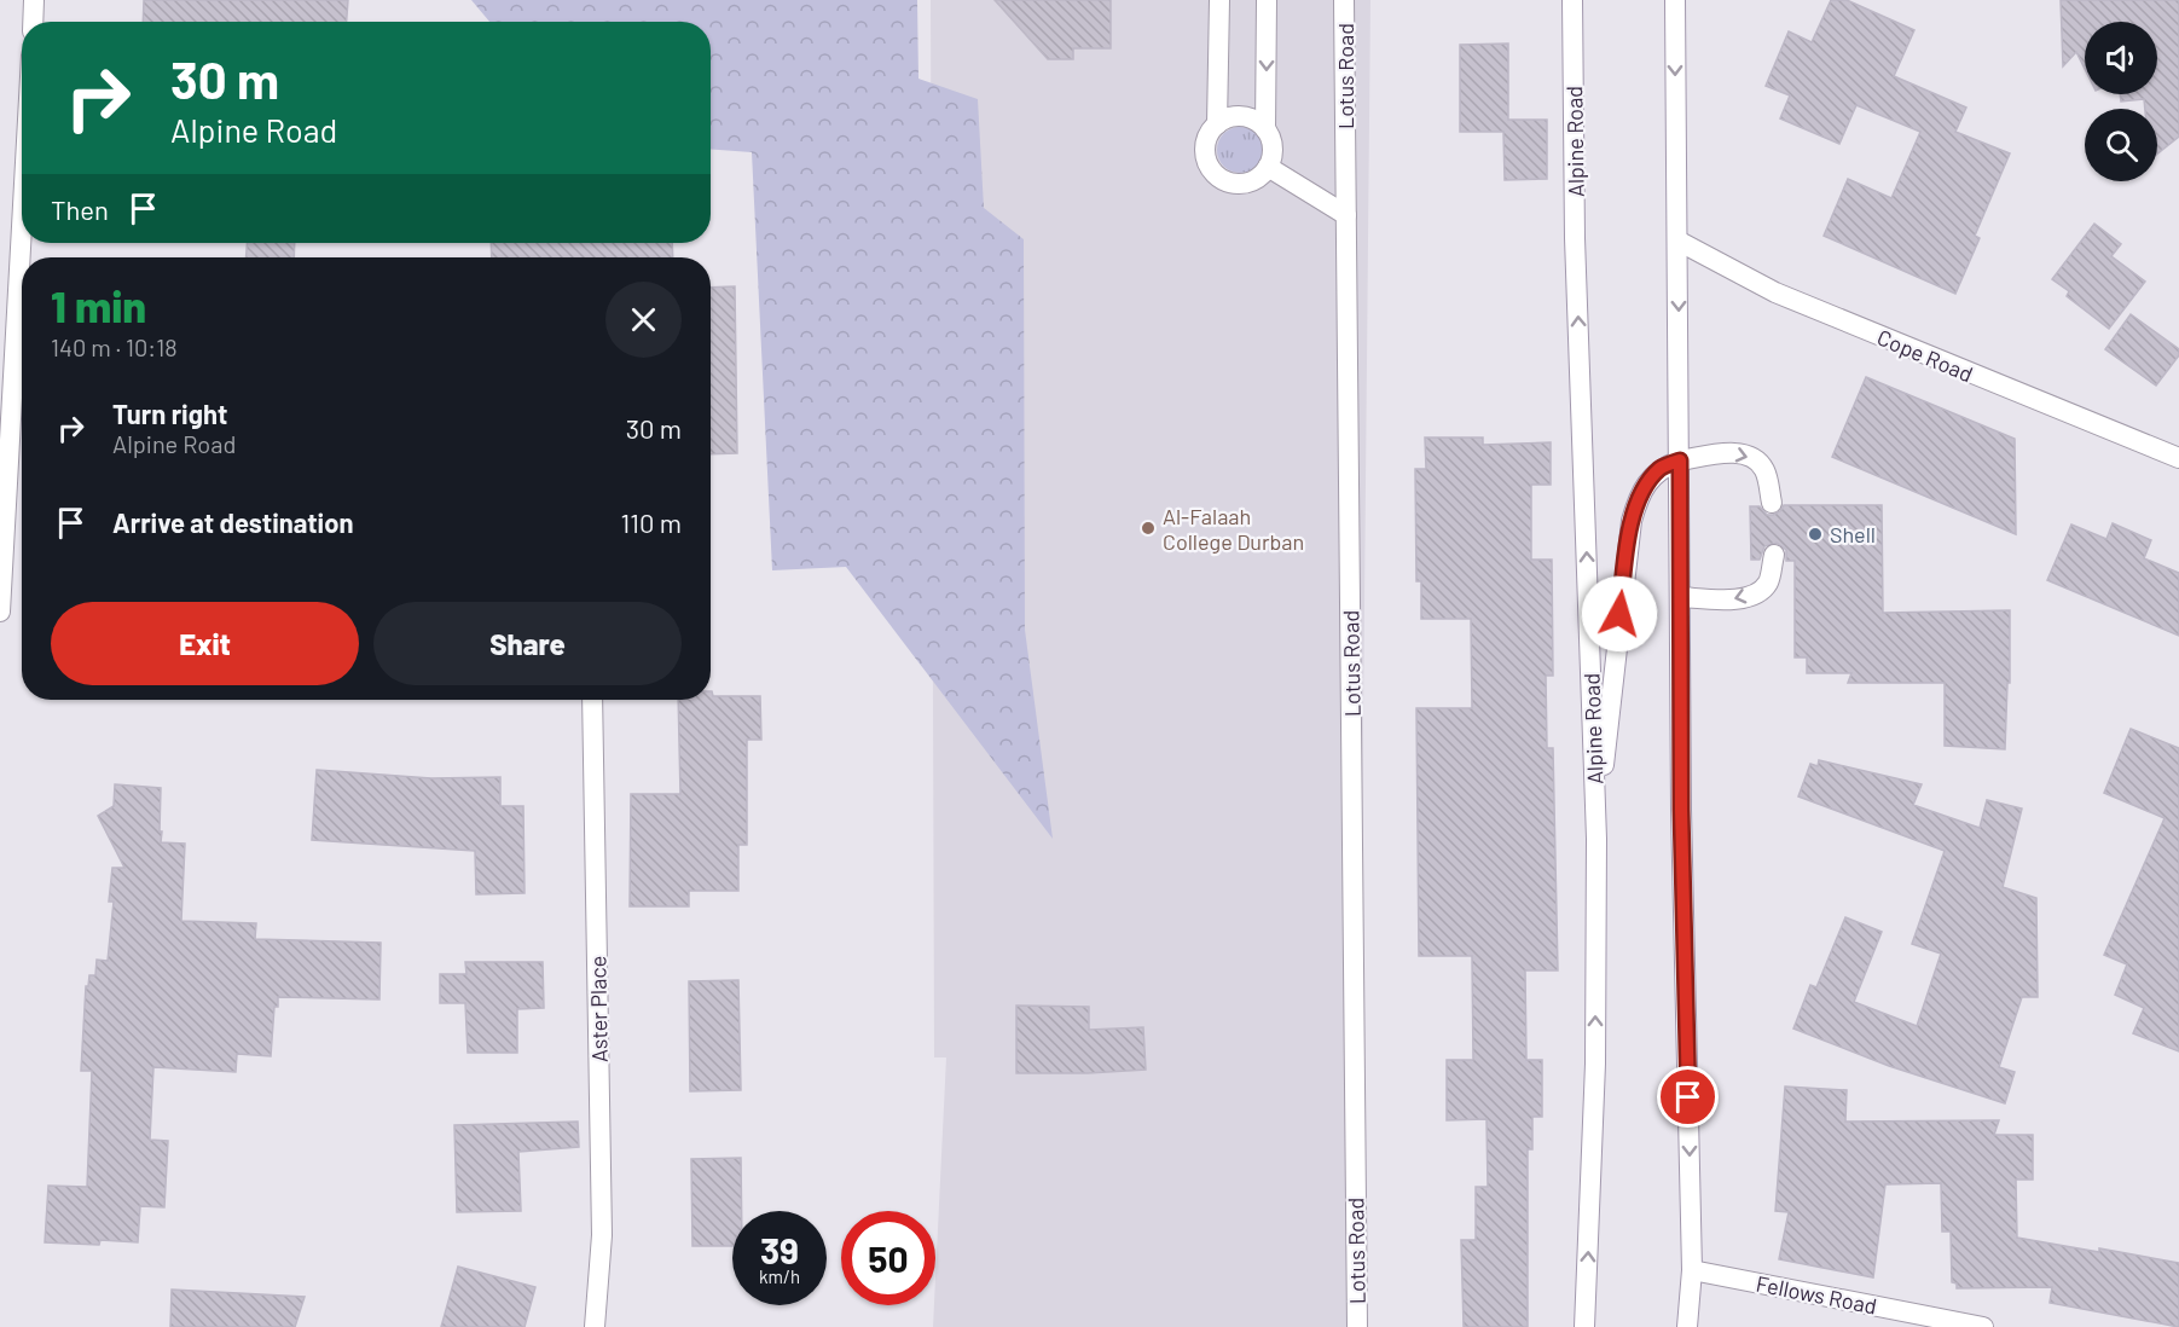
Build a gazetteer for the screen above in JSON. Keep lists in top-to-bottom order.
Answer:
{
  "streets": {
    "street": [
      "Lotus Road",
      "Alpine Road",
      "Cope Road",
      "Aster Place",
      "Fellows Road"
    ]
  },
  "places": ["Al-Falaah College Durban", "Shell"],
  "page": {
    "turn": ["30 m", "Alpine Road"],
    "then": "Then",
    "heading": ["1 min", "140 m · 10:18"],
    "list": [
      {
        "name": "Turn right",
        "note": "Alpine Road",
        "value": "30 m"
      },
      {
        "name": "Arrive at destination",
        "value": "110 m"
      }
    ],
    "buttons": ["Exit", "Share"],
    "speed": "39 km/h",
    "limit": "50"
  }
}
